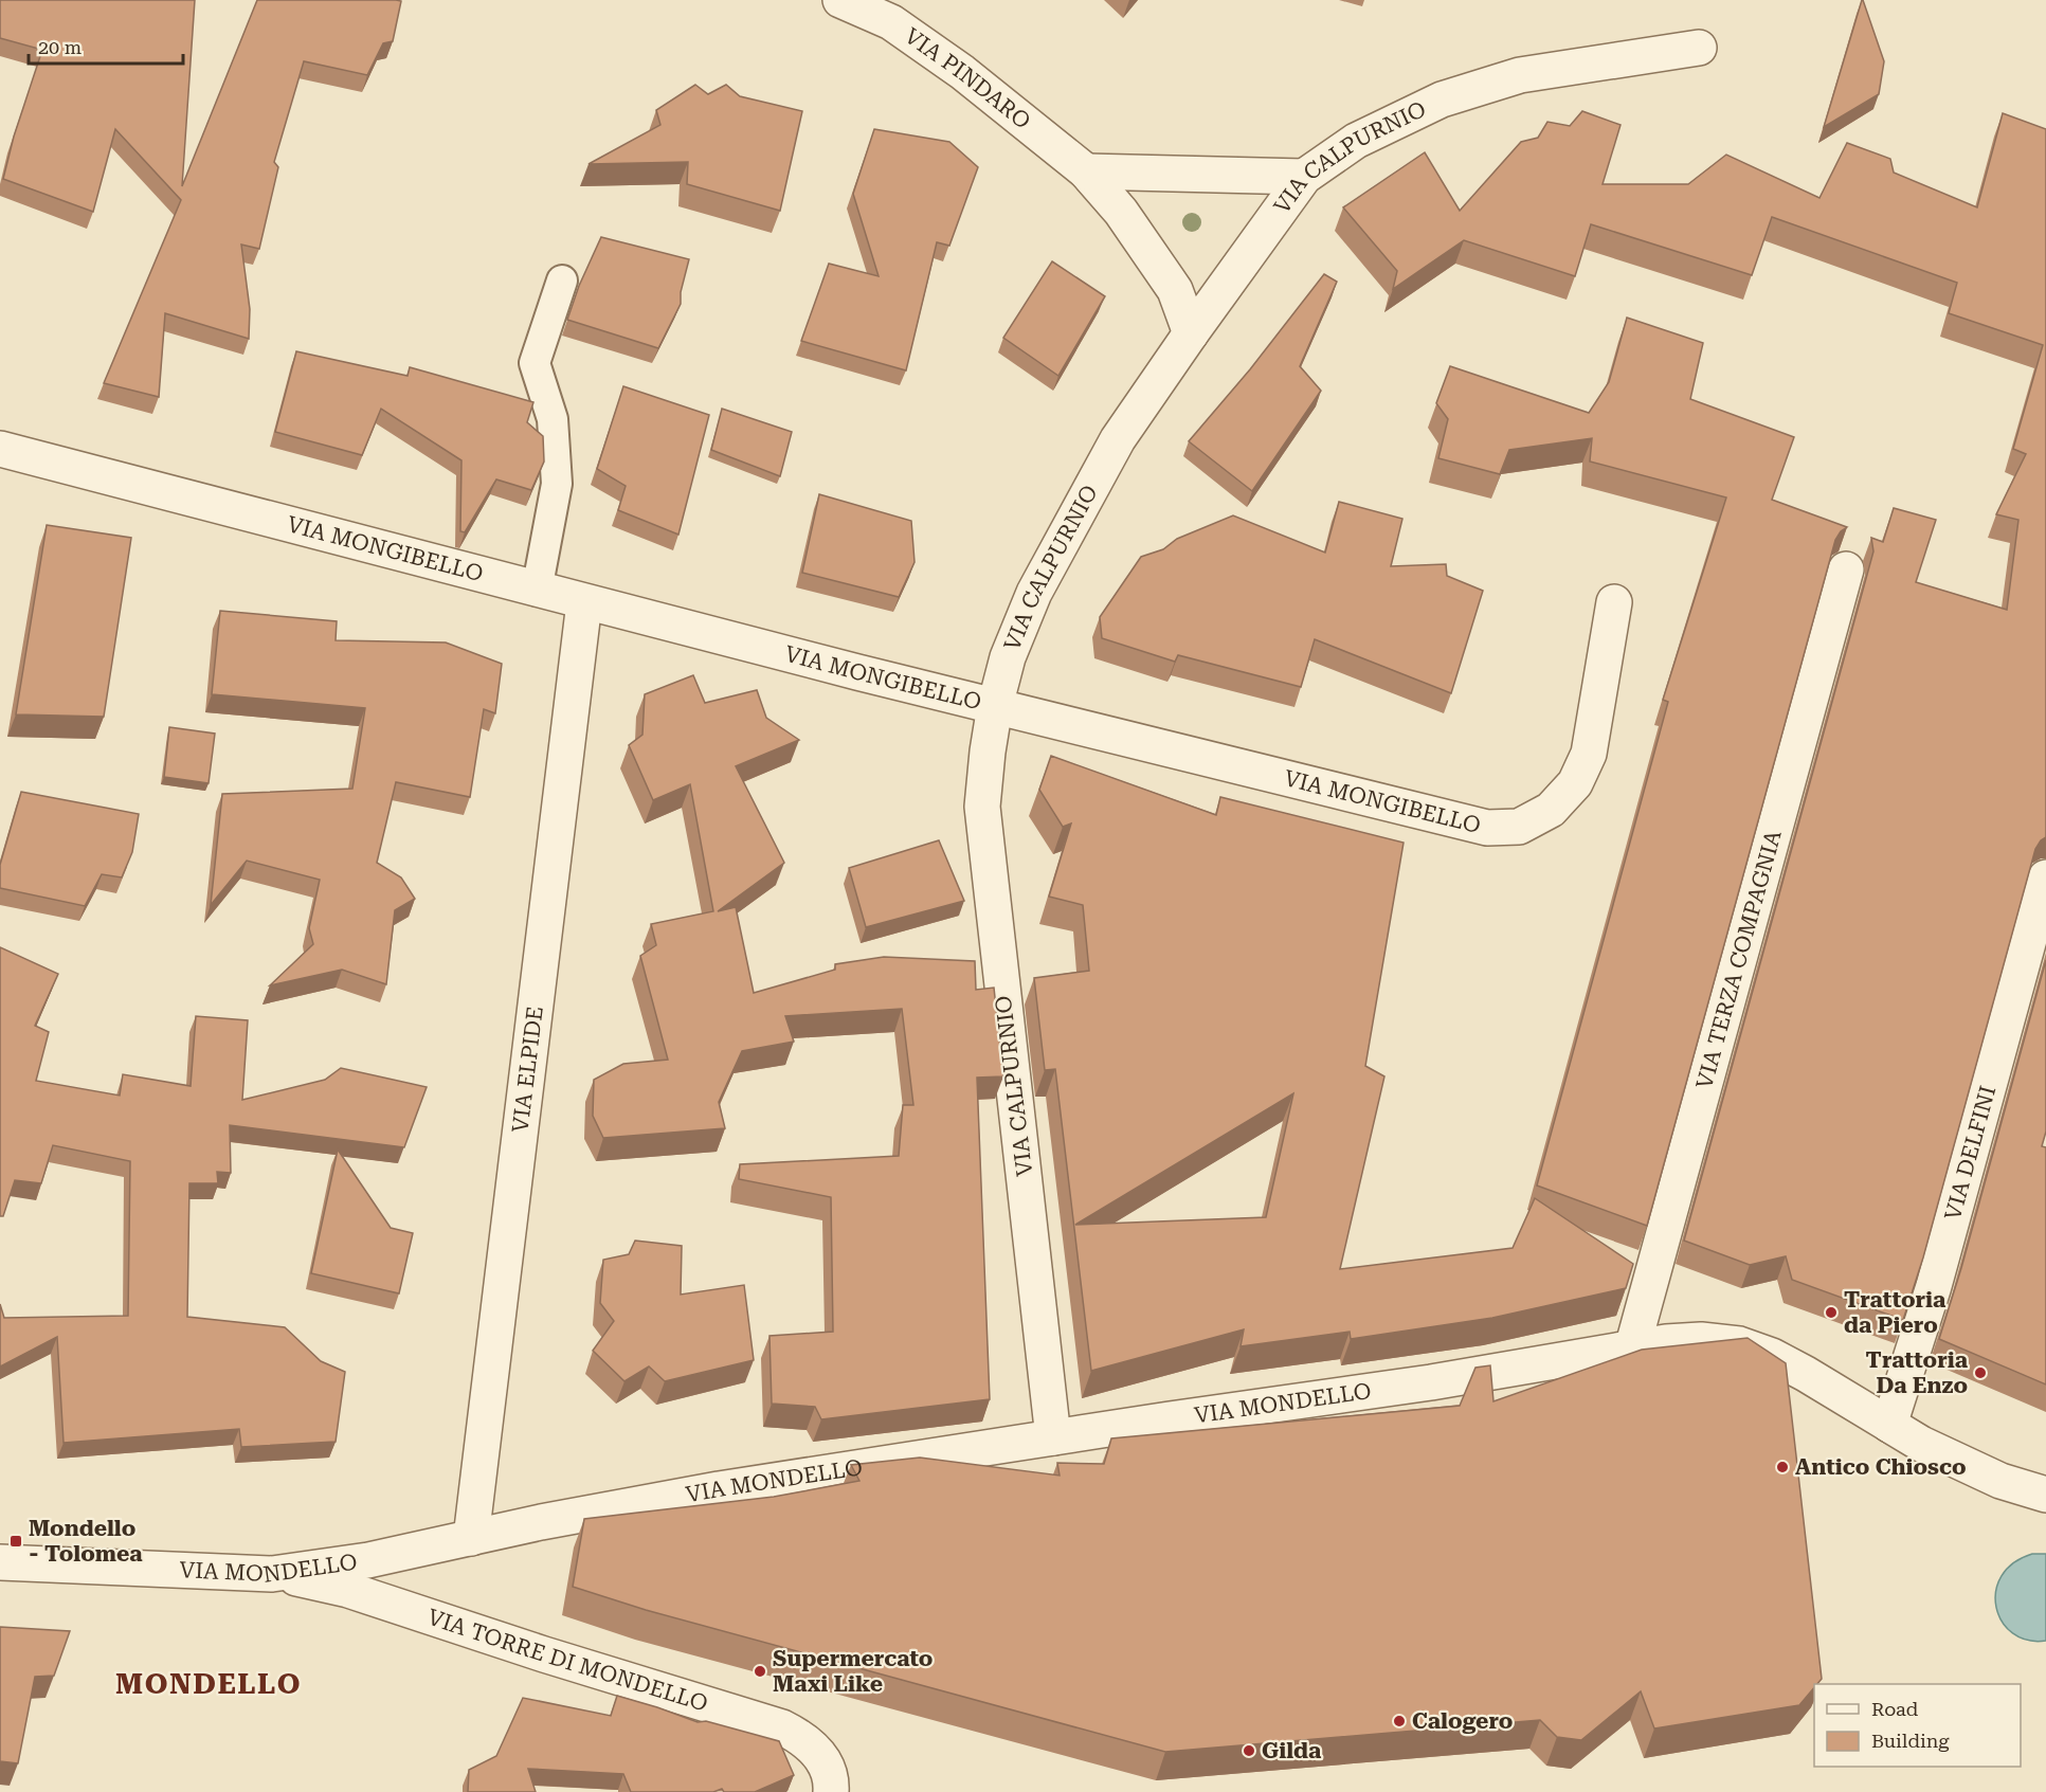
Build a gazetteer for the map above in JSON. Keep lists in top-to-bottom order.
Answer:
{
  "streets": {
    "street": [
      "VIA PINDARO",
      "VIA CALPURNIO",
      "VIA MONGIBELLO",
      "VIA TERZA COMPAGNIA",
      "VIA ELPIDE",
      "VIA DELFINI",
      "VIA MONDELLO",
      "VIA TORRE DI MONDELLO"
    ]
  },
  "crossings": [
    ["VIA PINDARO", "VIA CALPURNIO"],
    ["VIA CALPURNIO", "VIA MONGIBELLO"],
    ["VIA CALPURNIO", "VIA MONDELLO"],
    ["VIA MONGIBELLO", "VIA ELPIDE"],
    ["VIA TERZA COMPAGNIA", "VIA MONDELLO"],
    ["VIA ELPIDE", "VIA MONDELLO"],
    ["VIA DELFINI", "VIA MONDELLO"],
    ["VIA MONDELLO", "VIA TORRE DI MONDELLO"]
  ],
  "districts": ["MONDELLO"],
  "places": {
    "other": [
      "Trattoria da Piero",
      "Trattoria Da Enzo",
      "Antico Chiosco",
      "Supermercato Maxi Like",
      "Calogero",
      "Gilda"
    ],
    "transit": ["Mondello - Tolomea"]
  },
  "legend": ["Road", "Building"],
  "scale_bar": "20 m"
}
